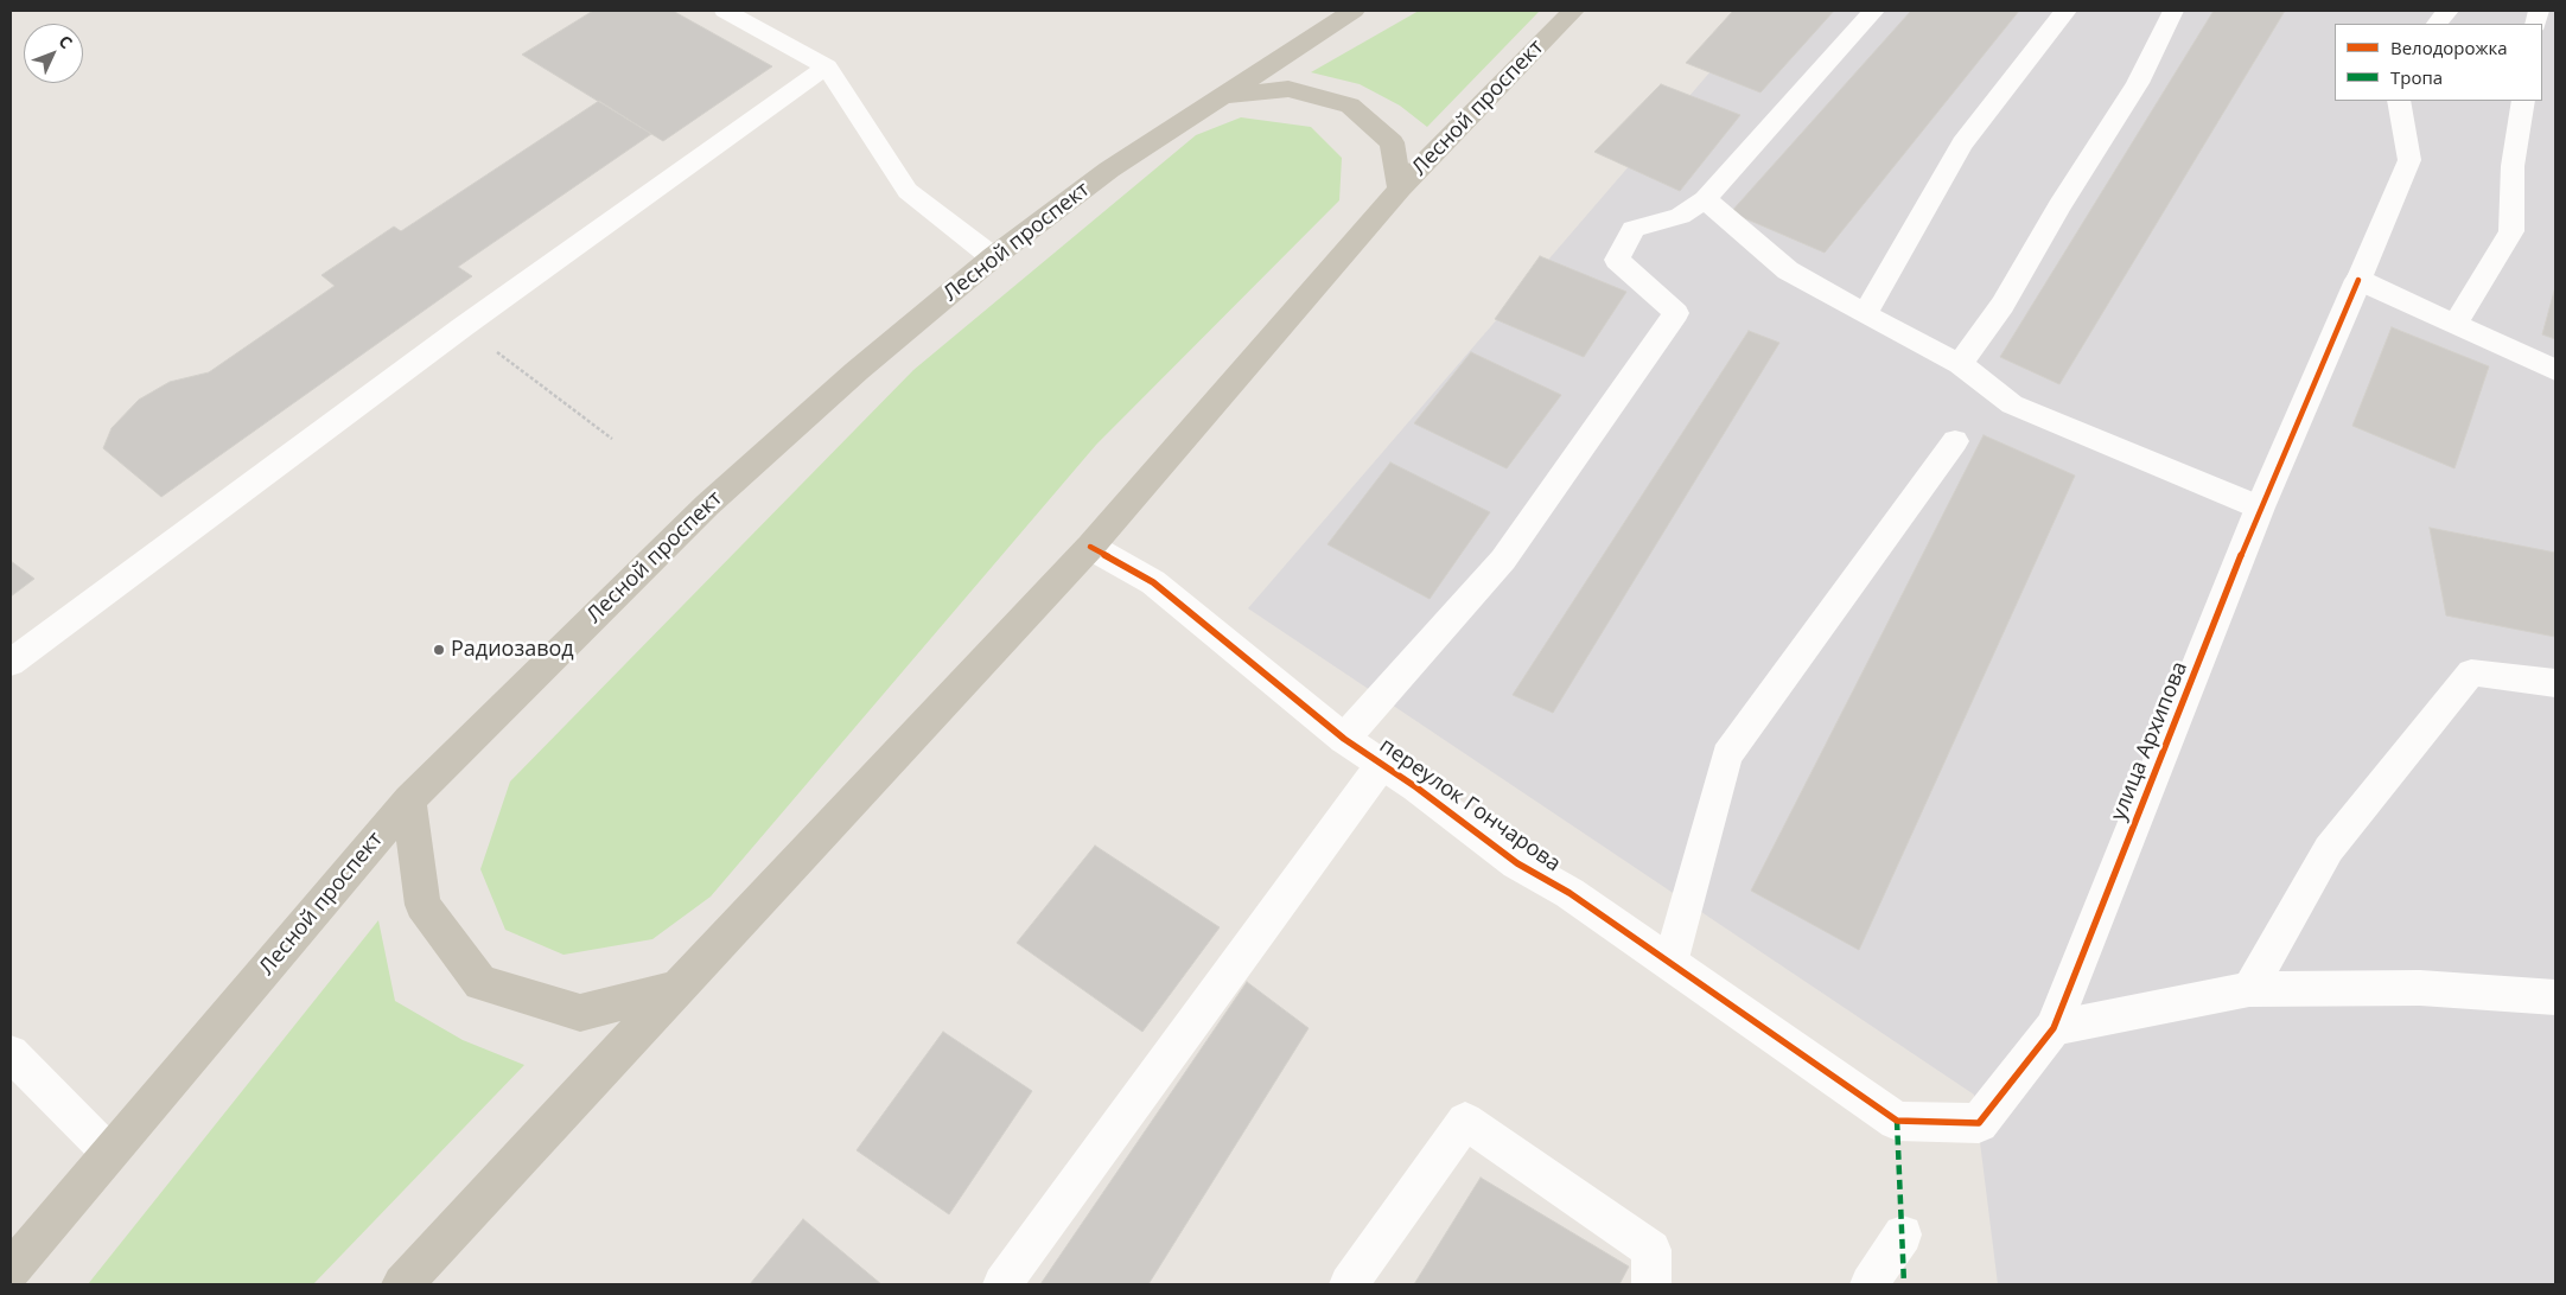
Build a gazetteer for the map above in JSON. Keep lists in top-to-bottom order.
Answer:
{
  "streets": {
    "main road": ["Лесной проспект"],
    "street": ["улица Архипова", "переулок Гончарова"]
  },
  "crossings": [
    ["Лесной проспект", "переулок Гончарова"],
    ["улица Архипова", "переулок Гончарова"]
  ],
  "places": ["Радиозавод"],
  "legend": ["Велодорожка", "Тропа"],
  "north": "top right"
}
